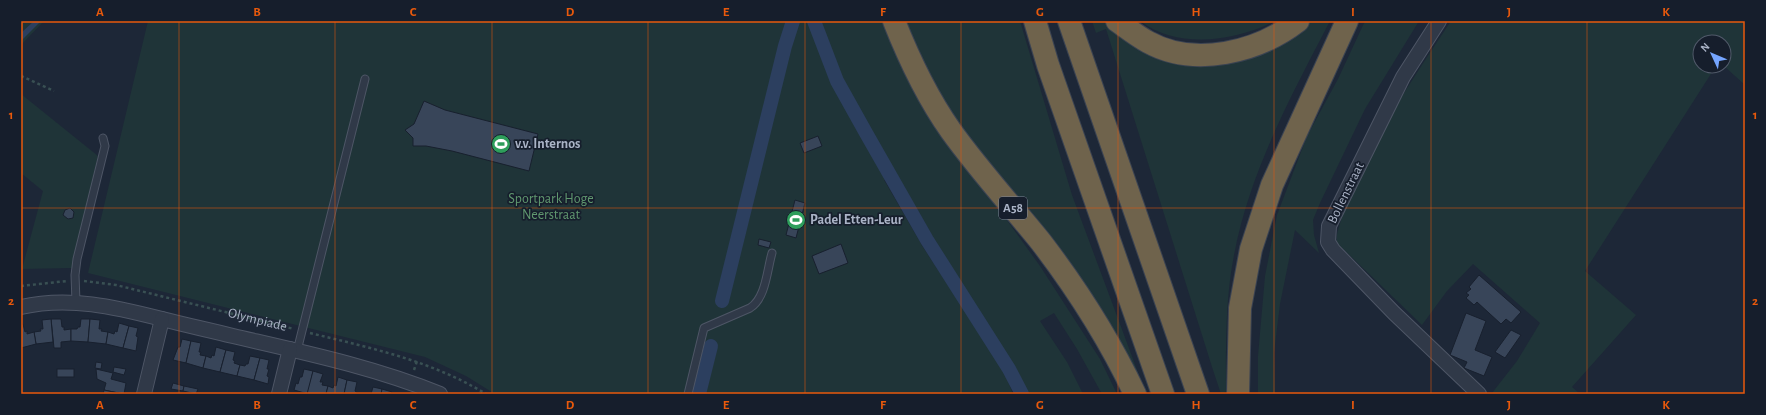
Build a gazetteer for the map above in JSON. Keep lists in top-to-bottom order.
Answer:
{
  "streets": {
    "highway": ["A58"],
    "street": ["Bollenstraat", "Olympiade"]
  },
  "parks": ["Sportpark Hoge Neerstraat"],
  "places": {
    "sports": ["v.v. Internos", "Padel Etten-Leur"]
  },
  "north": "top left",
  "grid": {
    "columns": [
      "A",
      "B",
      "C",
      "D",
      "E",
      "F",
      "G",
      "H",
      "I",
      "J",
      "K"
    ],
    "rows": ["1", "2"]
  }
}
